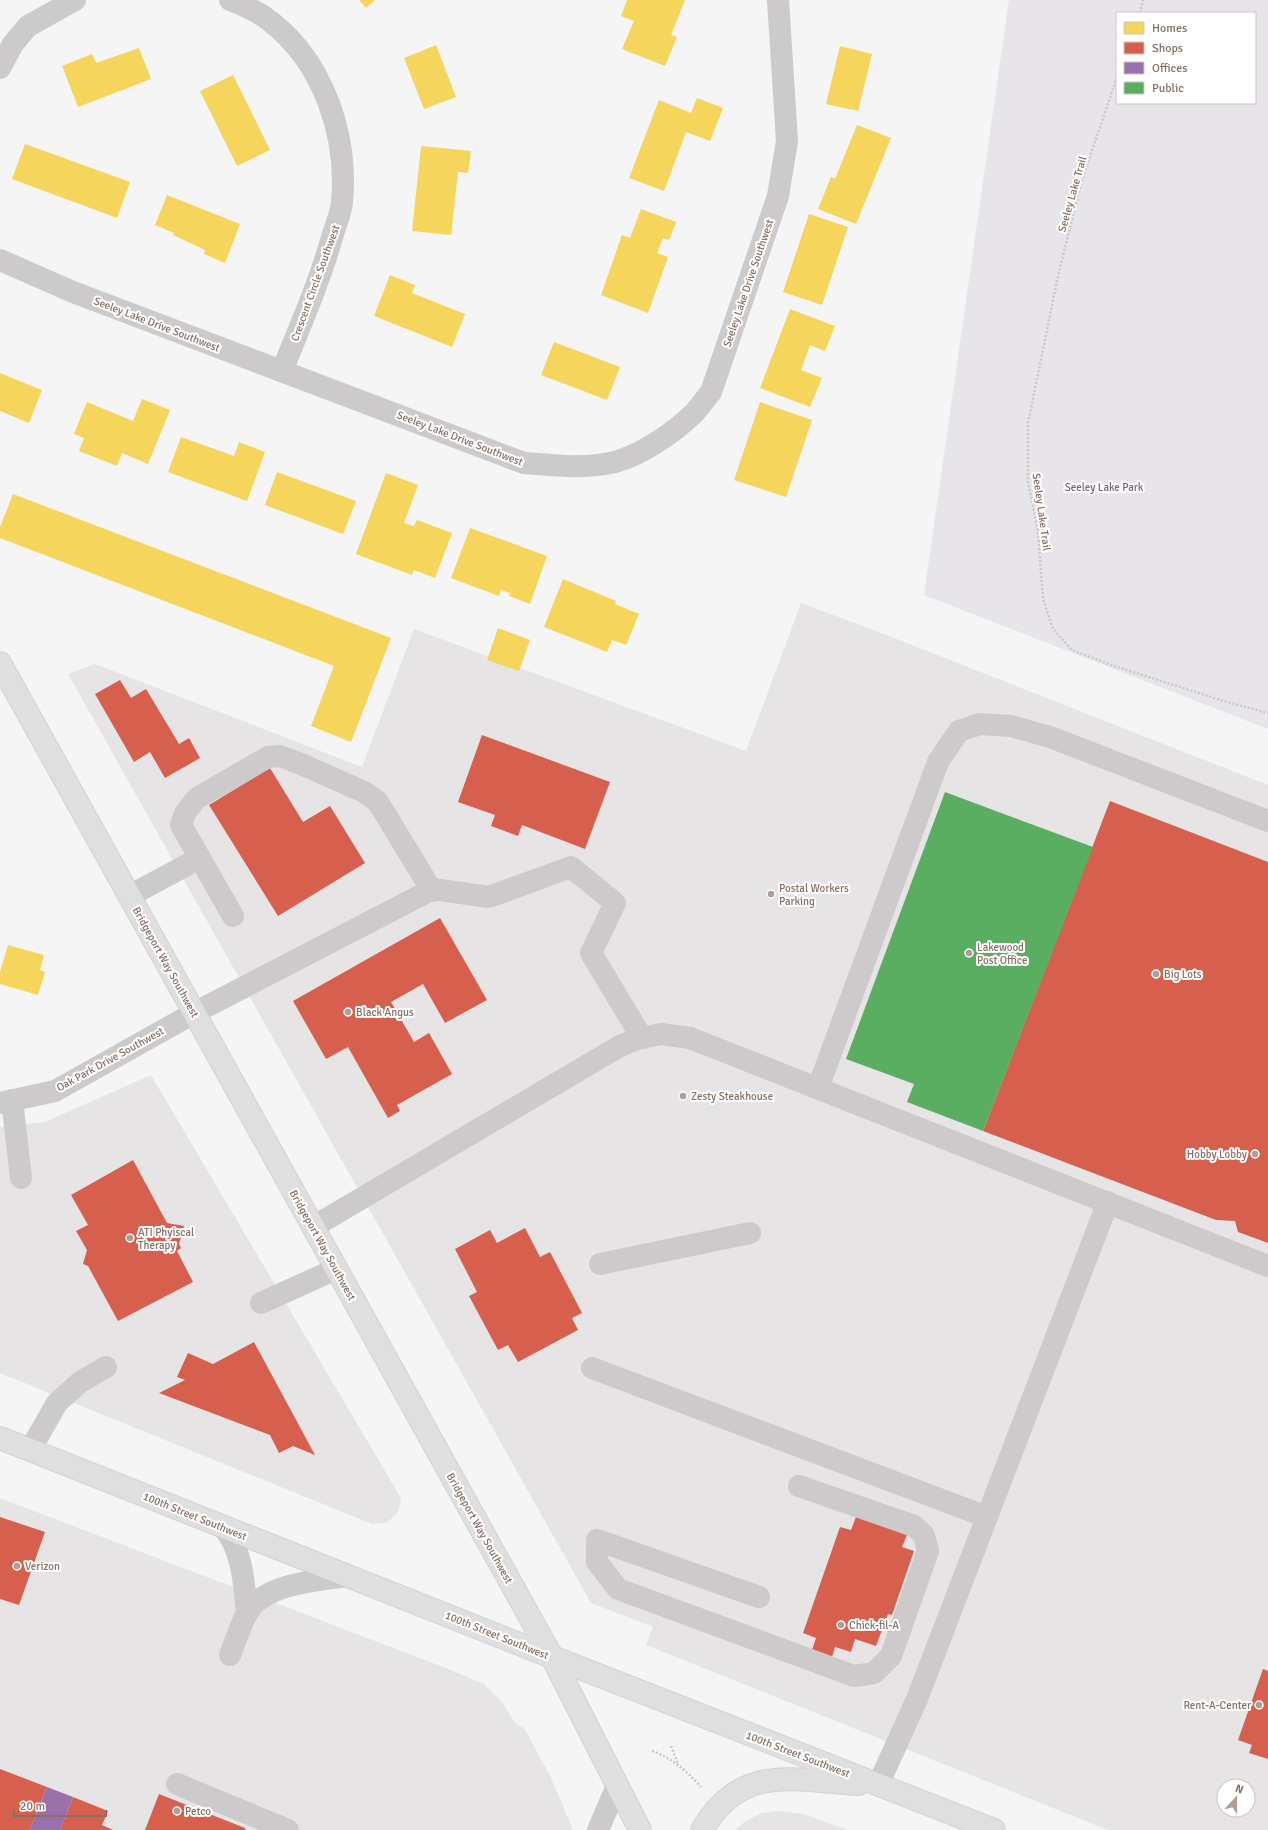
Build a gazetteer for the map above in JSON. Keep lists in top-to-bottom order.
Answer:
{
  "streets": {
    "main road": ["Bridgeport Way Southwest", "100th Street Southwest"],
    "street": ["Crescent Circle Southwest", "Seeley Lake Drive Southwest", "Oak Park Drive Southwest"],
    "path": ["Seeley Lake Trail"]
  },
  "crossings": [
    ["Crescent Circle Southwest", "Seeley Lake Drive Southwest"],
    ["Bridgeport Way Southwest", "Oak Park Drive Southwest"],
    ["Bridgeport Way Southwest", "100th Street Southwest"]
  ],
  "parks": ["Seeley Lake Park"],
  "places": [
    "Postal Workers Parking",
    "Lakewood Post Office",
    "Big Lots",
    "Black Angus",
    "Zesty Steakhouse",
    "Hobby Lobby",
    "ATI Phyiscal Therapy",
    "Verizon",
    "Chick-fil-A",
    "Rent-A-Center",
    "Petco"
  ],
  "legend": [
    "Homes",
    "Shops",
    "Offices",
    "Public"
  ],
  "scale_bar": "20 m",
  "north": "top"
}
